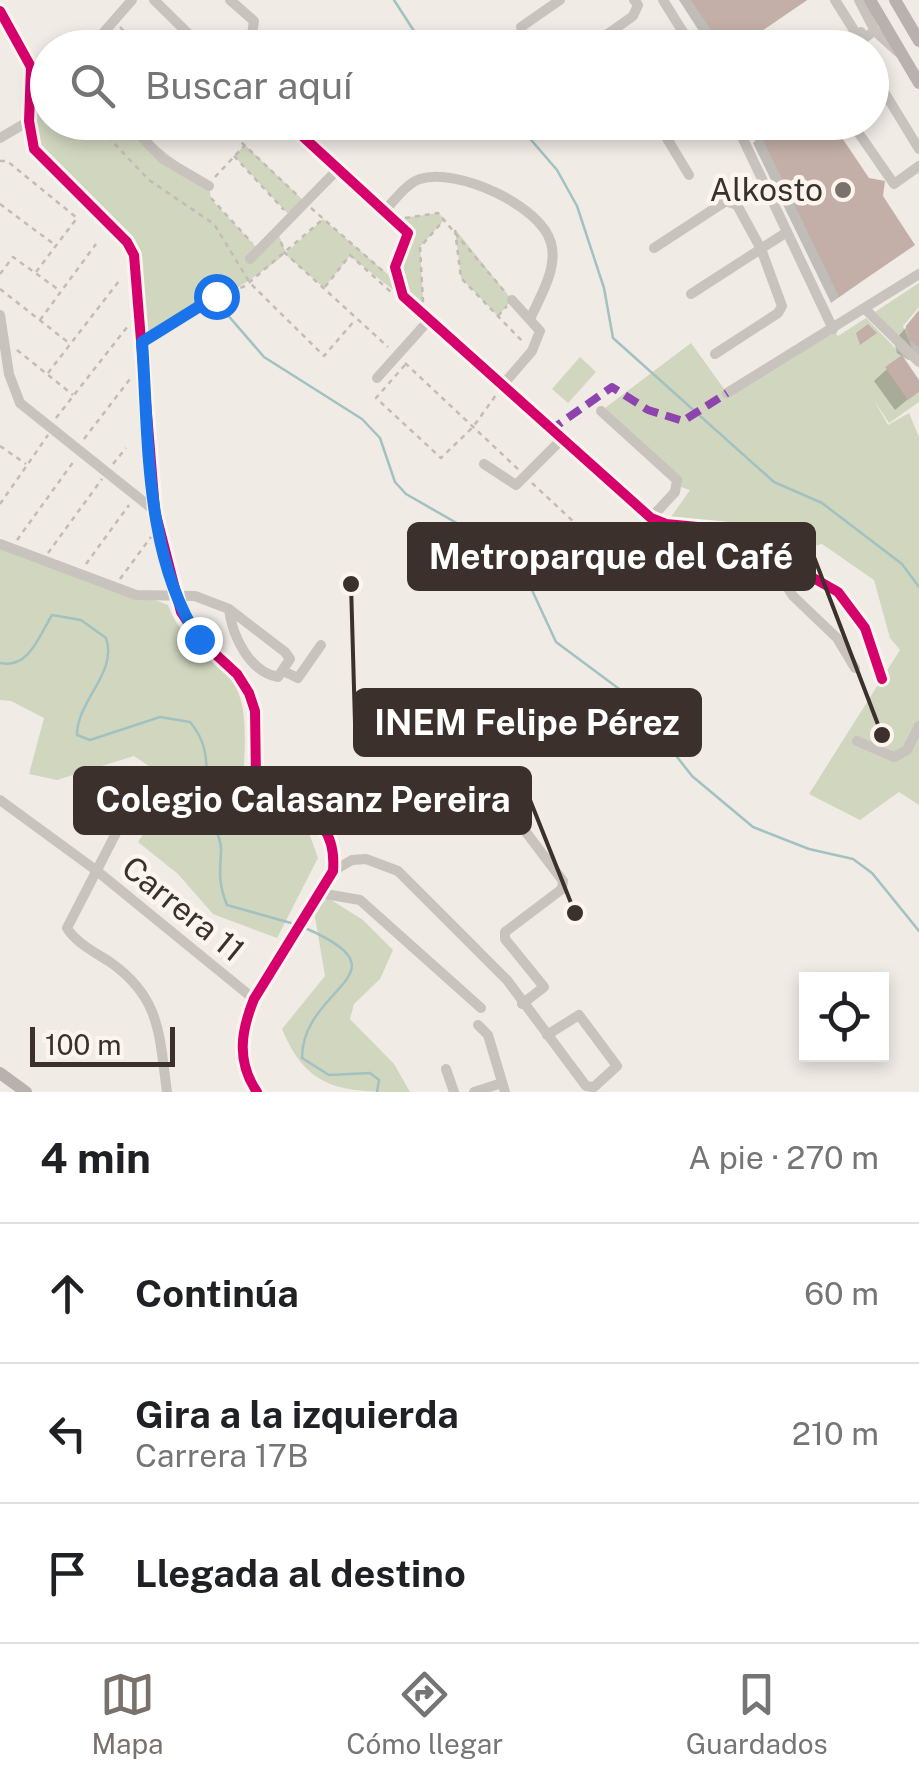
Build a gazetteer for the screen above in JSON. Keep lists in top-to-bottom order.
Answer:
{
  "streets": {
    "street": ["Carrera 11"]
  },
  "places": [
    "Alkosto",
    "INEM Felipe Pérez",
    "Metroparque del Café",
    "Colegio Calasanz Pereira"
  ],
  "scale_bar": "100 m",
  "page": {
    "search": "Buscar aquí",
    "scale": "100 m",
    "heading": ["4 min", "A pie · 270 m"],
    "list": [
      ["Continúa", "60 m"],
      ["Gira a la izquierda", "Carrera 17B", "210 m"],
      "Llegada al destino"
    ],
    "nav": ["Mapa", "Cómo llegar", "Guardados"]
  }
}
